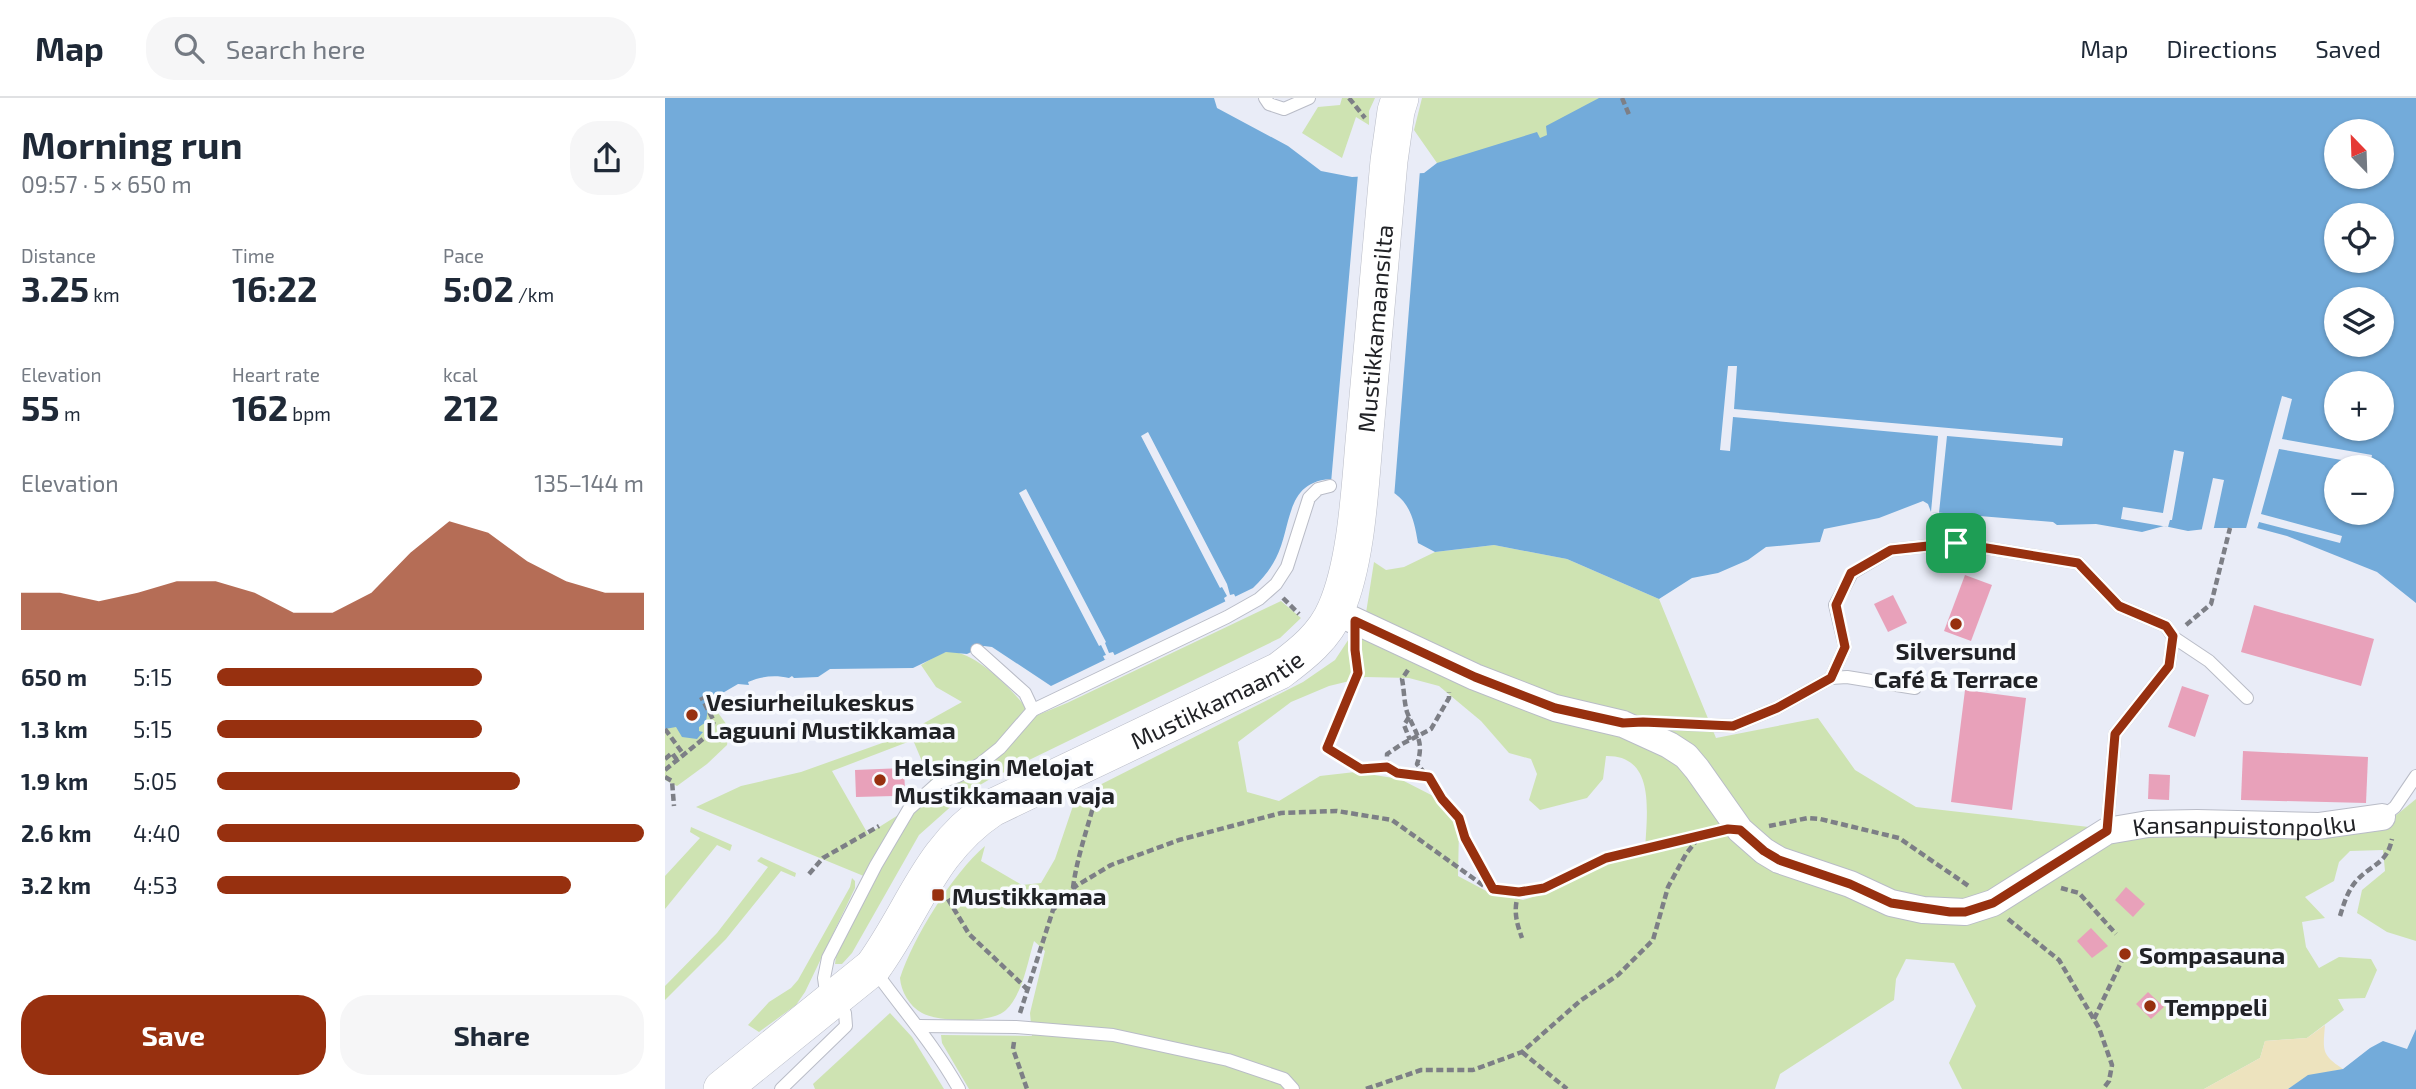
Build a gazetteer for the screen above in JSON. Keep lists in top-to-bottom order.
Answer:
{
  "streets": {
    "street": ["Mustikkamaansilta", "Mustikkamaantie", "Kansanpuistonpolku"]
  },
  "crossings": [
    ["Mustikkamaansilta", "Mustikkamaantie"],
    ["Mustikkamaantie", "Kansanpuistonpolku"]
  ],
  "places": {
    "other": [
      "Silversund Café & Terrace",
      "Vesiurheilukeskus Laguuni Mustikkamaa",
      "Helsingin Melojat Mustikkamaan vaja",
      "Sompasauna",
      "Temppeli"
    ],
    "transit": ["Mustikkamaa"]
  },
  "north": "top left",
  "page": {
    "header": "Map",
    "search": "Search here",
    "nav": ["Map", "Directions", "Saved"],
    "heading": ["Morning run", "09:57 · 5 × 650 m"],
    "map_buttons": ["+", "−"],
    "stats": [
      ["Distance", "3.25 km"],
      ["Time", "16:22"],
      ["Pace", "5:02 /km"],
      ["Elevation", "55 m"],
      ["Heart rate", "162 bpm"],
      ["kcal", "212"]
    ],
    "chart": ["Elevation", "135–144 m"],
    "list": [
      {
        "name": "650 m",
        "note": "5:15"
      },
      {
        "name": "1.3 km",
        "note": "5:15"
      },
      {
        "name": "1.9 km",
        "note": "5:05"
      },
      {
        "name": "2.6 km",
        "note": "4:40"
      },
      {
        "name": "3.2 km",
        "note": "4:53"
      }
    ],
    "buttons": ["Save", "Share"]
  }
}
